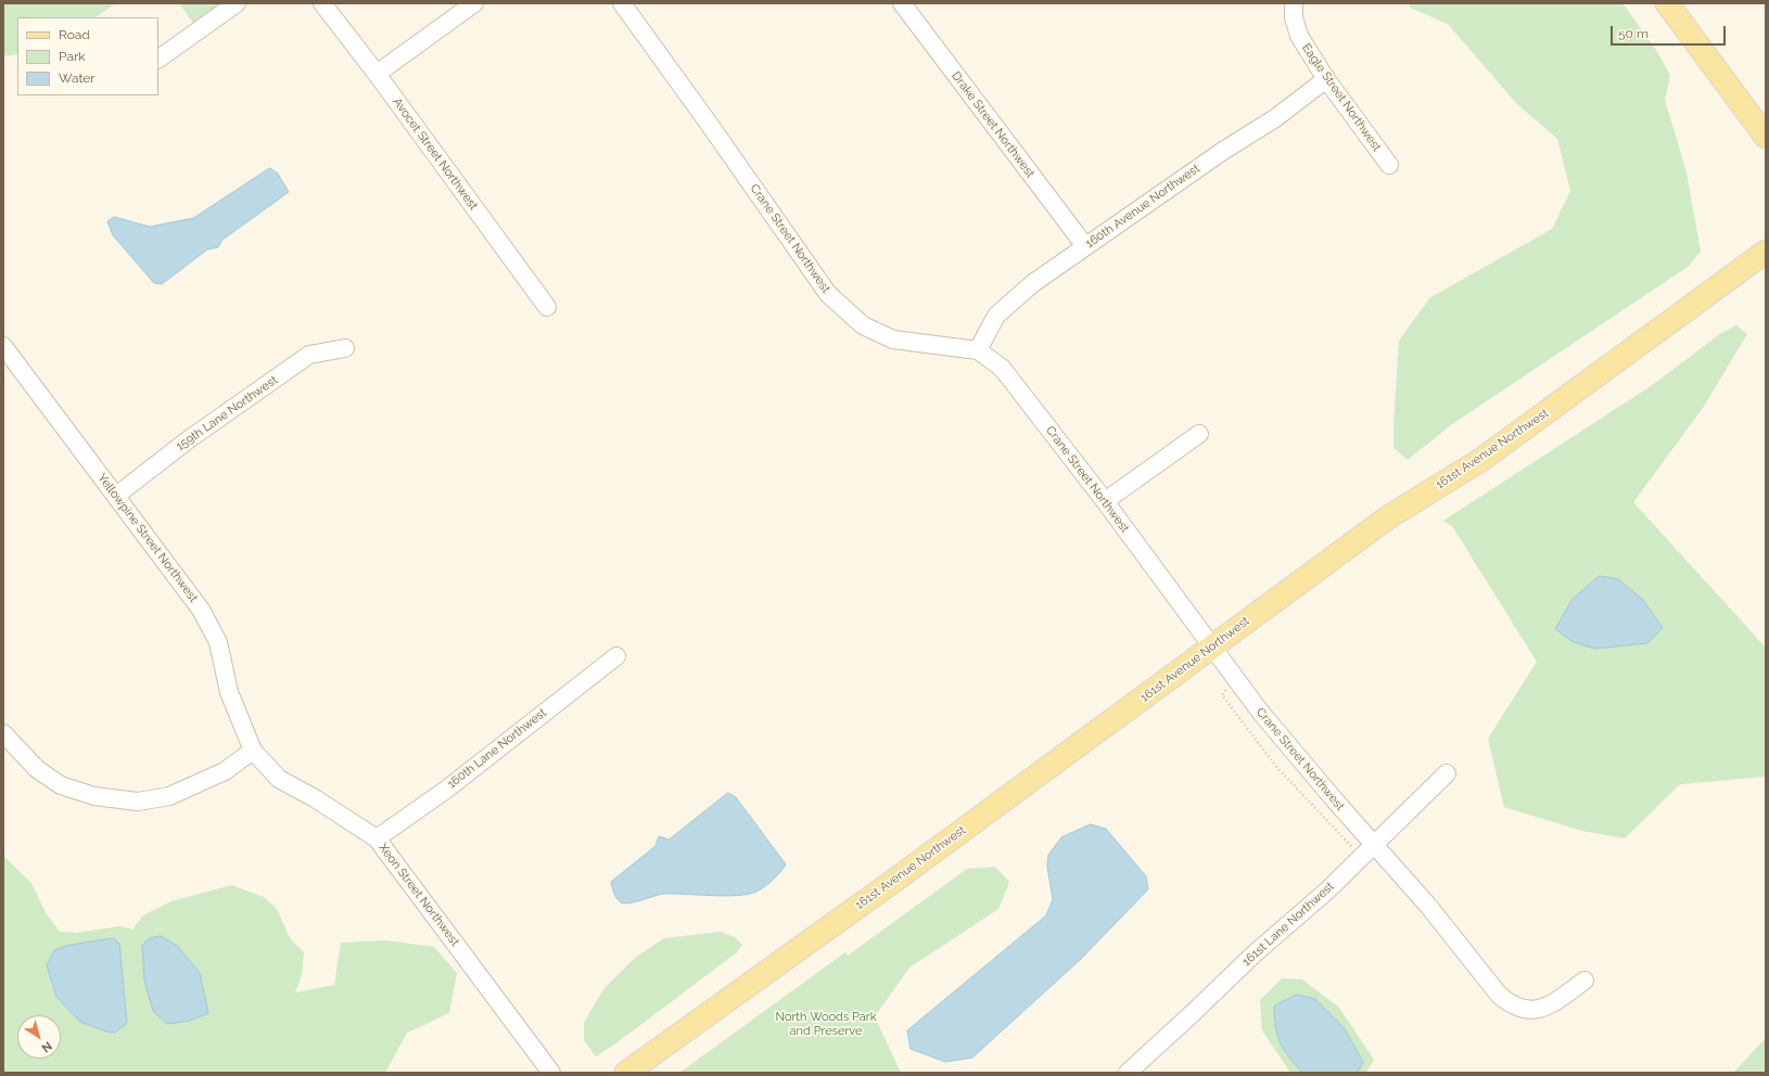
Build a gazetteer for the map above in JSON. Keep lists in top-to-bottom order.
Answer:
{
  "streets": {
    "main road": ["161st Avenue Northwest"],
    "street": [
      "Eagle Street Northwest",
      "Drake Street Northwest",
      "Avocet Street Northwest",
      "160th Avenue Northwest",
      "Crane Street Northwest",
      "159th Lane Northwest",
      "Yellowpine Street Northwest",
      "160th Lane Northwest",
      "Xeon Street Northwest",
      "161st Lane Northwest"
    ]
  },
  "crossings": [
    ["Eagle Street Northwest", "160th Avenue Northwest"],
    ["Drake Street Northwest", "160th Avenue Northwest"],
    ["160th Avenue Northwest", "Crane Street Northwest"],
    ["Crane Street Northwest", "161st Avenue Northwest"],
    ["Crane Street Northwest", "161st Lane Northwest"],
    ["159th Lane Northwest", "Yellowpine Street Northwest"],
    ["Yellowpine Street Northwest", "Xeon Street Northwest"],
    ["160th Lane Northwest", "Xeon Street Northwest"]
  ],
  "parks": ["North Woods Park and Preserve"],
  "legend": ["Road", "Park", "Water"],
  "scale_bar": "50 m",
  "north": "bottom right"
}
